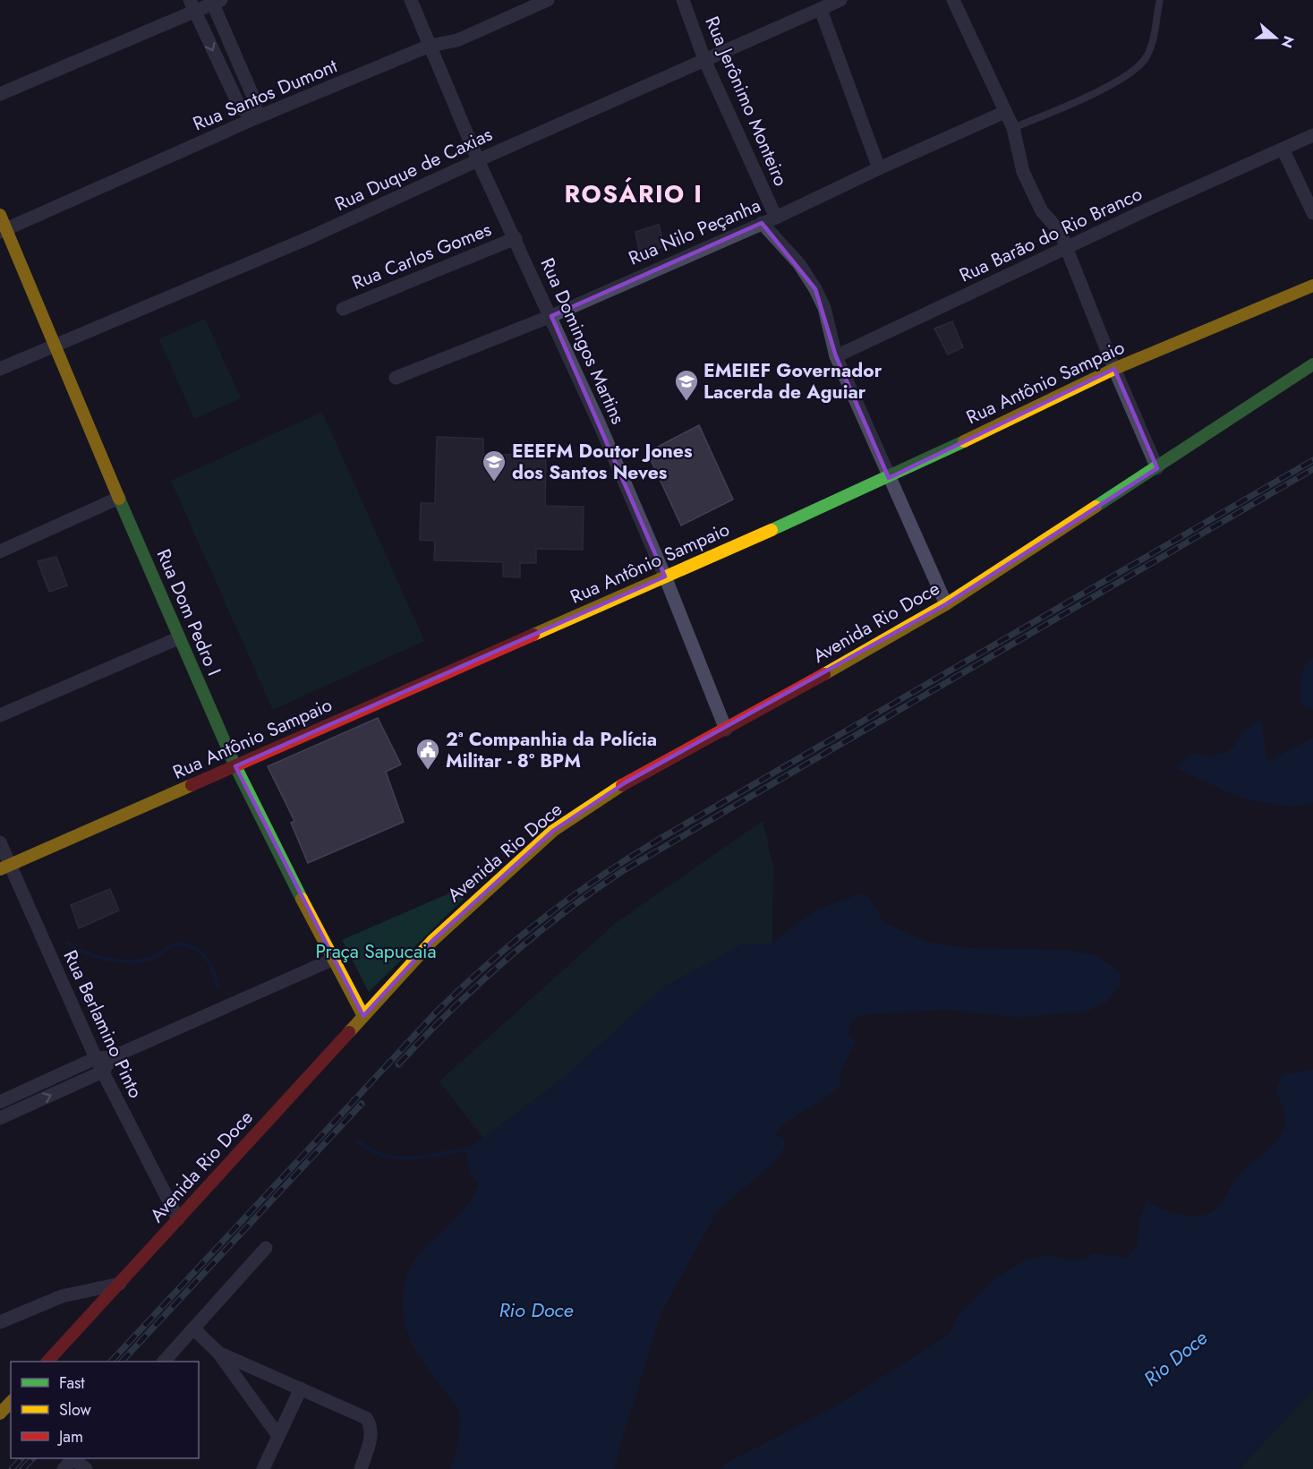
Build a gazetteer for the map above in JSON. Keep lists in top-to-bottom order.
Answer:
{
  "streets": {
    "street": [
      "Rua Santos Dumont",
      "Rua Jerônimo Monteiro",
      "Rua Duque de Caxias",
      "Rua Nilo Peçanha",
      "Rua Barão do Rio Branco",
      "Rua Carlos Gomes",
      "Rua Domingos Martins",
      "Rua Antônio Sampaio",
      "Rua Dom Pedro I",
      "Avenida Rio Doce",
      "Rua Berlamino Pinto"
    ]
  },
  "crossings": [
    ["Rua Santos Dumont", "Rua Domingos Martins"],
    ["Rua Santos Dumont", "Rua Dom Pedro I"],
    ["Rua Jerônimo Monteiro", "Rua Duque de Caxias"],
    ["Rua Jerônimo Monteiro", "Rua Nilo Peçanha"],
    ["Rua Duque de Caxias", "Rua Domingos Martins"],
    ["Rua Duque de Caxias", "Rua Dom Pedro I"],
    ["Rua Nilo Peçanha", "Rua Domingos Martins"],
    ["Rua Carlos Gomes", "Rua Domingos Martins"],
    ["Rua Domingos Martins", "Rua Antônio Sampaio"],
    ["Rua Domingos Martins", "Avenida Rio Doce"],
    ["Rua Antônio Sampaio", "Rua Dom Pedro I"],
    ["Rua Antônio Sampaio", "Rua Berlamino Pinto"],
    ["Rua Dom Pedro I", "Avenida Rio Doce"],
    ["Avenida Rio Doce", "Rua Berlamino Pinto"]
  ],
  "districts": ["ROSÁRIO I"],
  "water": ["Rio Doce"],
  "parks": ["Praça Sapucaia"],
  "places": {
    "school or university": ["EMEIEF Governador Lacerda de Aguiar", "EEEFM Doutor Jones dos Santos Neves"],
    "public building": ["2ª Companhia da Polícia Militar - 8º BPM"]
  },
  "legend": ["Fast", "Slow", "Jam"],
  "north": "right"
}
